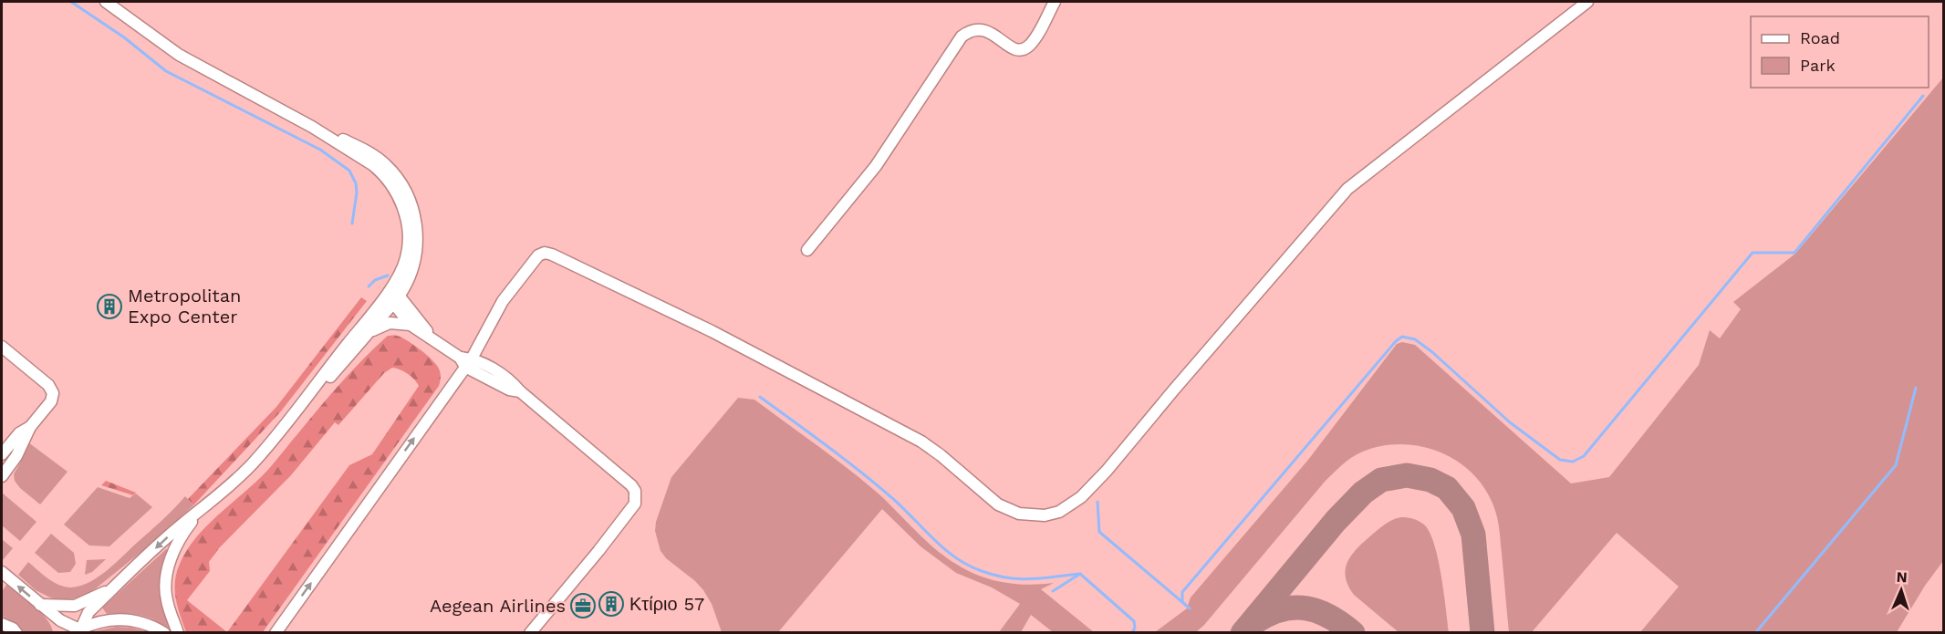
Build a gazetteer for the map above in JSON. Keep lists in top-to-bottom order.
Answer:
{
  "places": {
    "building": ["Metropolitan Expo Center", "Κτίριο 57"],
    "office": ["Aegean Airlines"]
  },
  "legend": ["Road", "Park"],
  "north": "top"
}
